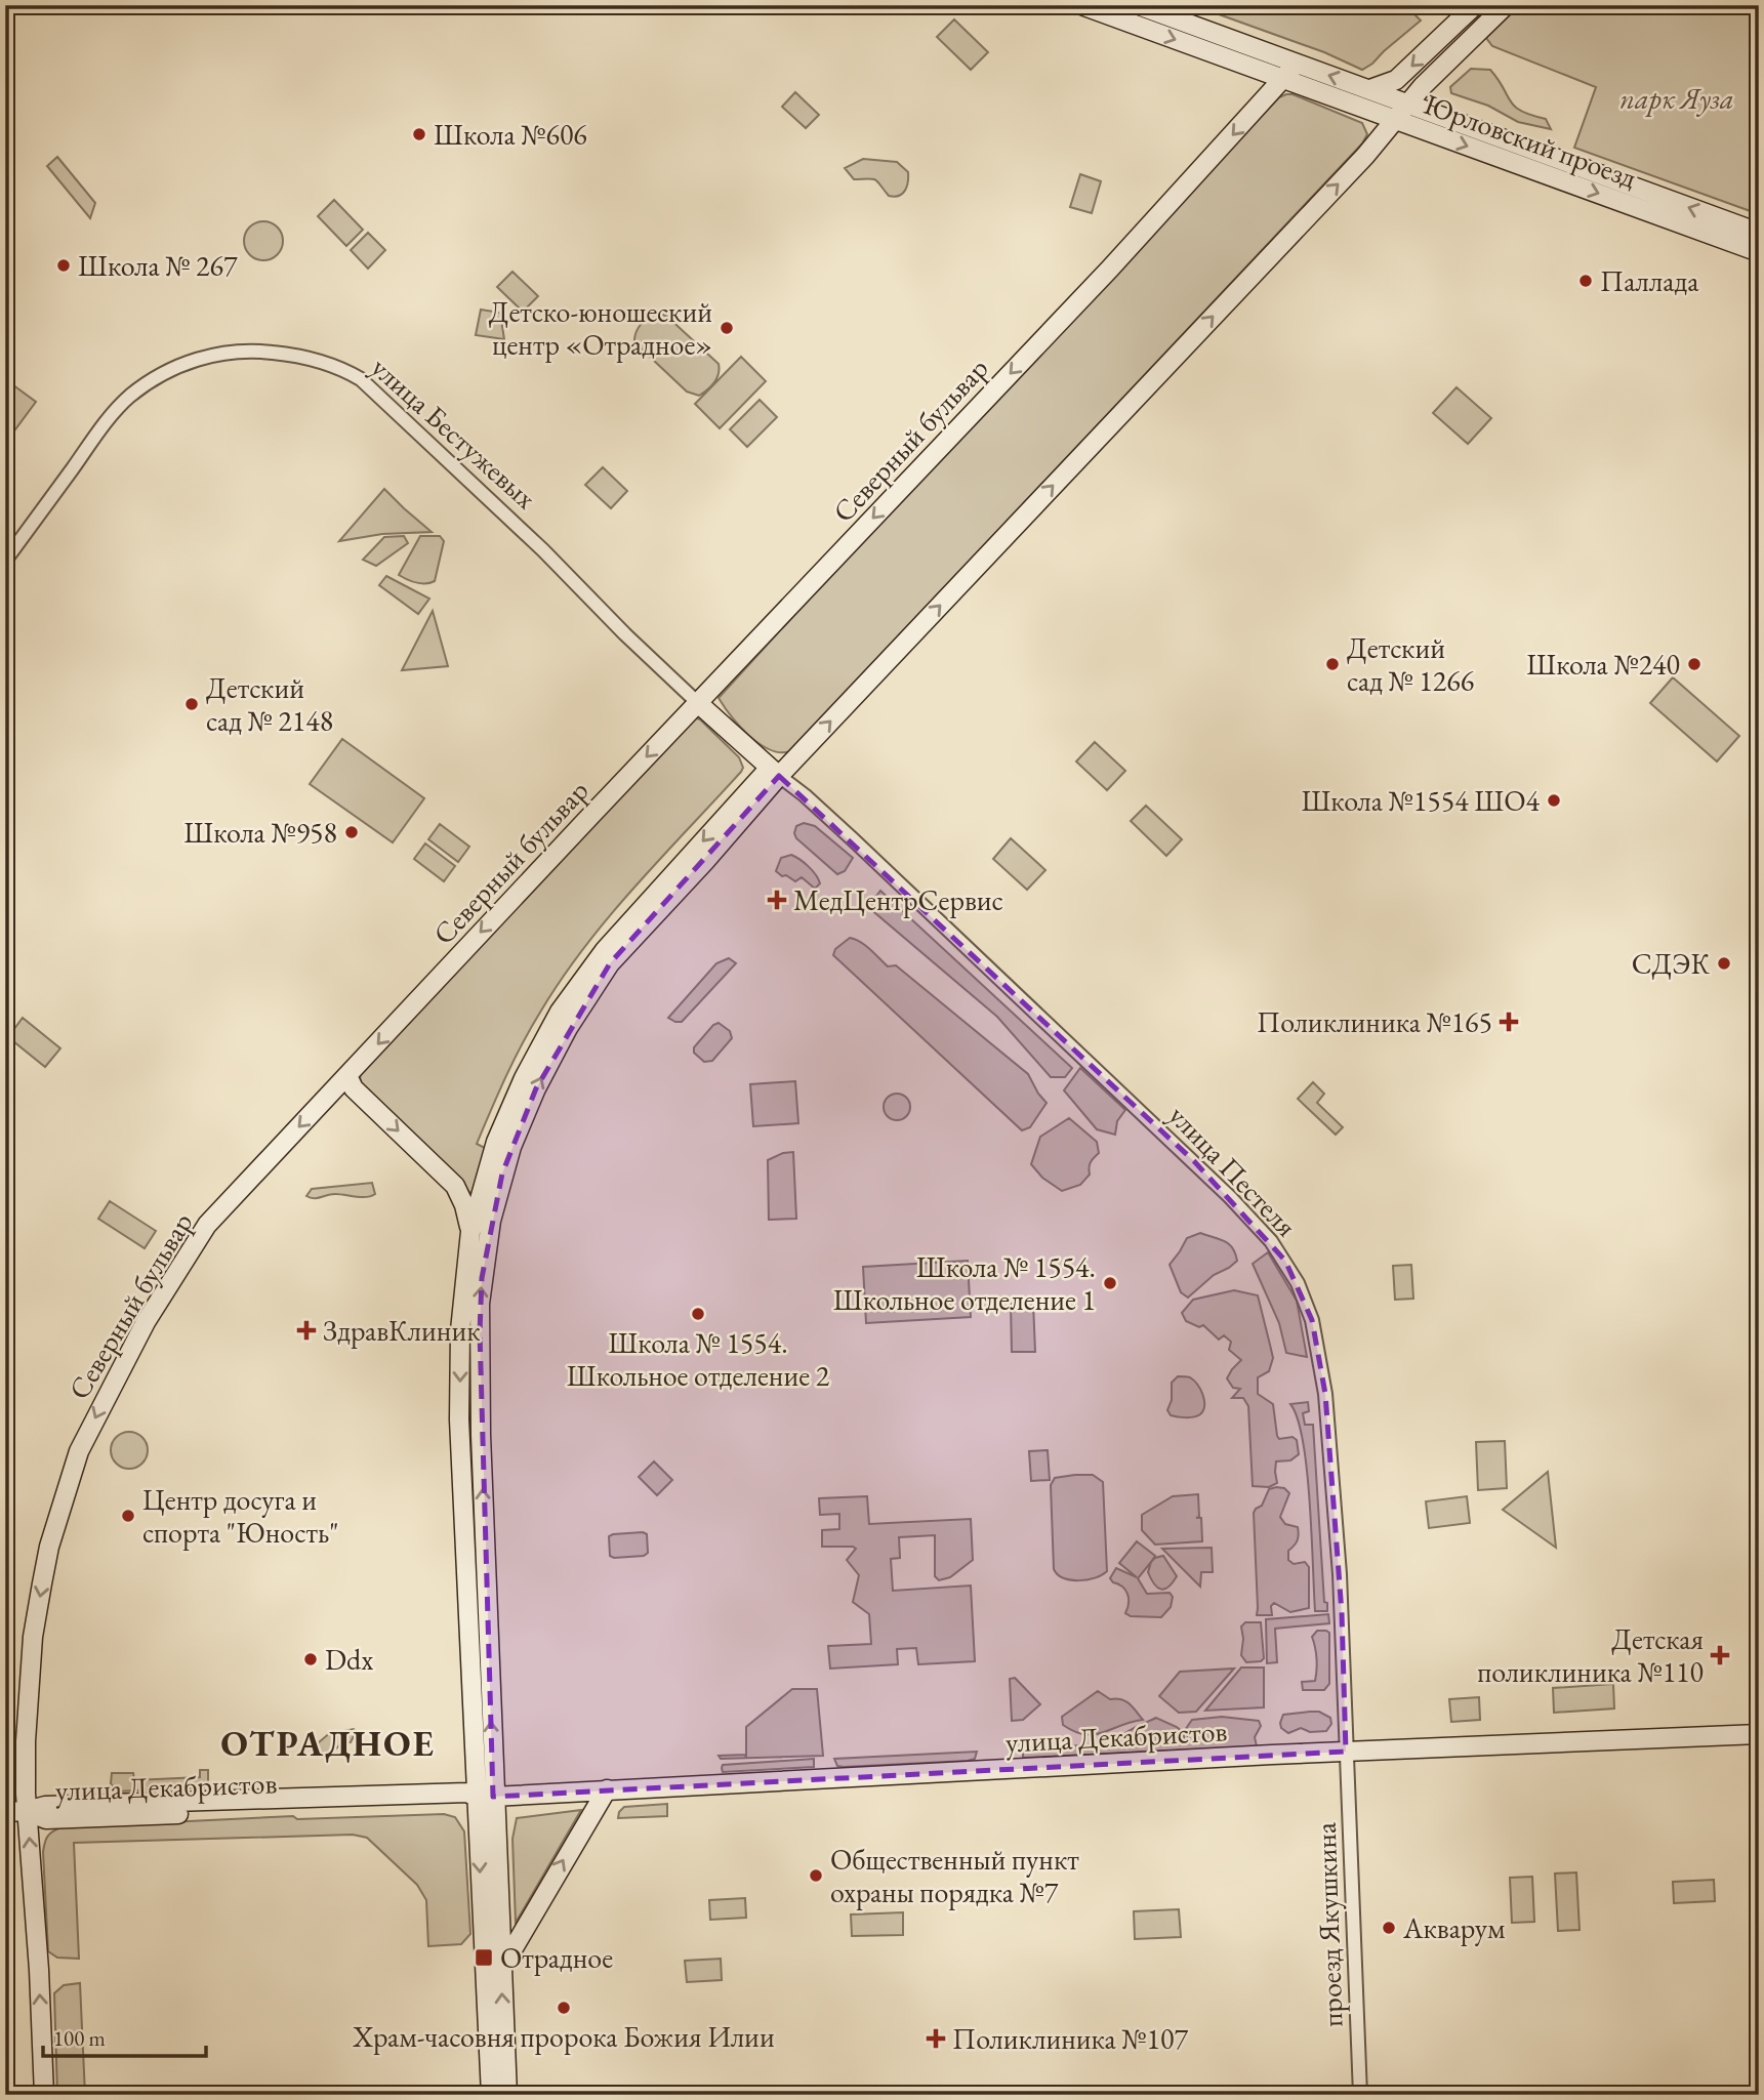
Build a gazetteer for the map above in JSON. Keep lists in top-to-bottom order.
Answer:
{
  "streets": {
    "main road": [
      "Юрловский проезд",
      "улица Бестужевых",
      "Северный бульвар",
      "улица Декабристов"
    ],
    "street": ["улица Пестеля", "проезд Якушкина"]
  },
  "crossings": [
    ["Юрловский проезд", "Северный бульвар"],
    ["улица Бестужевых", "Северный бульвар"],
    ["улица Бестужевых", "улица Пестеля"],
    ["Северный бульвар", "улица Декабристов"],
    ["улица Пестеля", "улица Декабристов"],
    ["улица Пестеля", "проезд Якушкина"],
    ["улица Декабристов", "проезд Якушкина"]
  ],
  "districts": ["ОТРАДНОЕ"],
  "parks": ["парк Яуза"],
  "places": {
    "other": [
      "Школа №606",
      "Школа № 267",
      "Паллада",
      "Детско-юношеский центр «Отрадное»",
      "Детский сад № 1266",
      "Школа №240",
      "Детский сад № 2148",
      "Школа №1554 ШО4",
      "Школа №958",
      "СДЭК",
      "Школа № 1554. Школьное отделение 1",
      "Школа № 1554. Школьное отделение 2",
      "Центр досуга и спорта \"Юность\"",
      "Ddx",
      "Общественный пункт охраны порядка №7",
      "Акварум",
      "Храм-часовня пророка Божия Илии"
    ],
    "health": [
      "МедЦентрСервис",
      "Поликлиника №165",
      "ЗдравКлиник",
      "Детская поликлиника №110",
      "Поликлиника №107"
    ],
    "transit": ["Отрадное"]
  },
  "scale_bar": "100 m"
}
